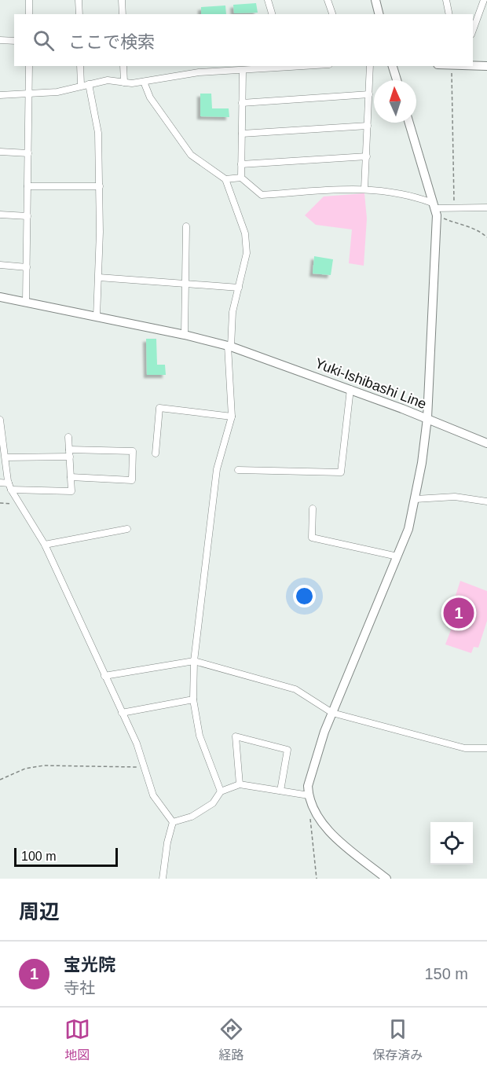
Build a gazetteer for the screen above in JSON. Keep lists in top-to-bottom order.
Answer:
{
  "streets": {
    "main road": ["Yuki-Ishibashi Line"]
  },
  "scale_bar": "100 m",
  "north": "top",
  "page": {
    "search": "ここで検索",
    "pins": "1",
    "scale": "100 m",
    "heading": "周辺",
    "list": [
      {
        "mark": "1",
        "name": "宝光院",
        "note": "寺社",
        "value": "150 m"
      }
    ],
    "nav": ["地図", "経路", "保存済み"]
  }
}
